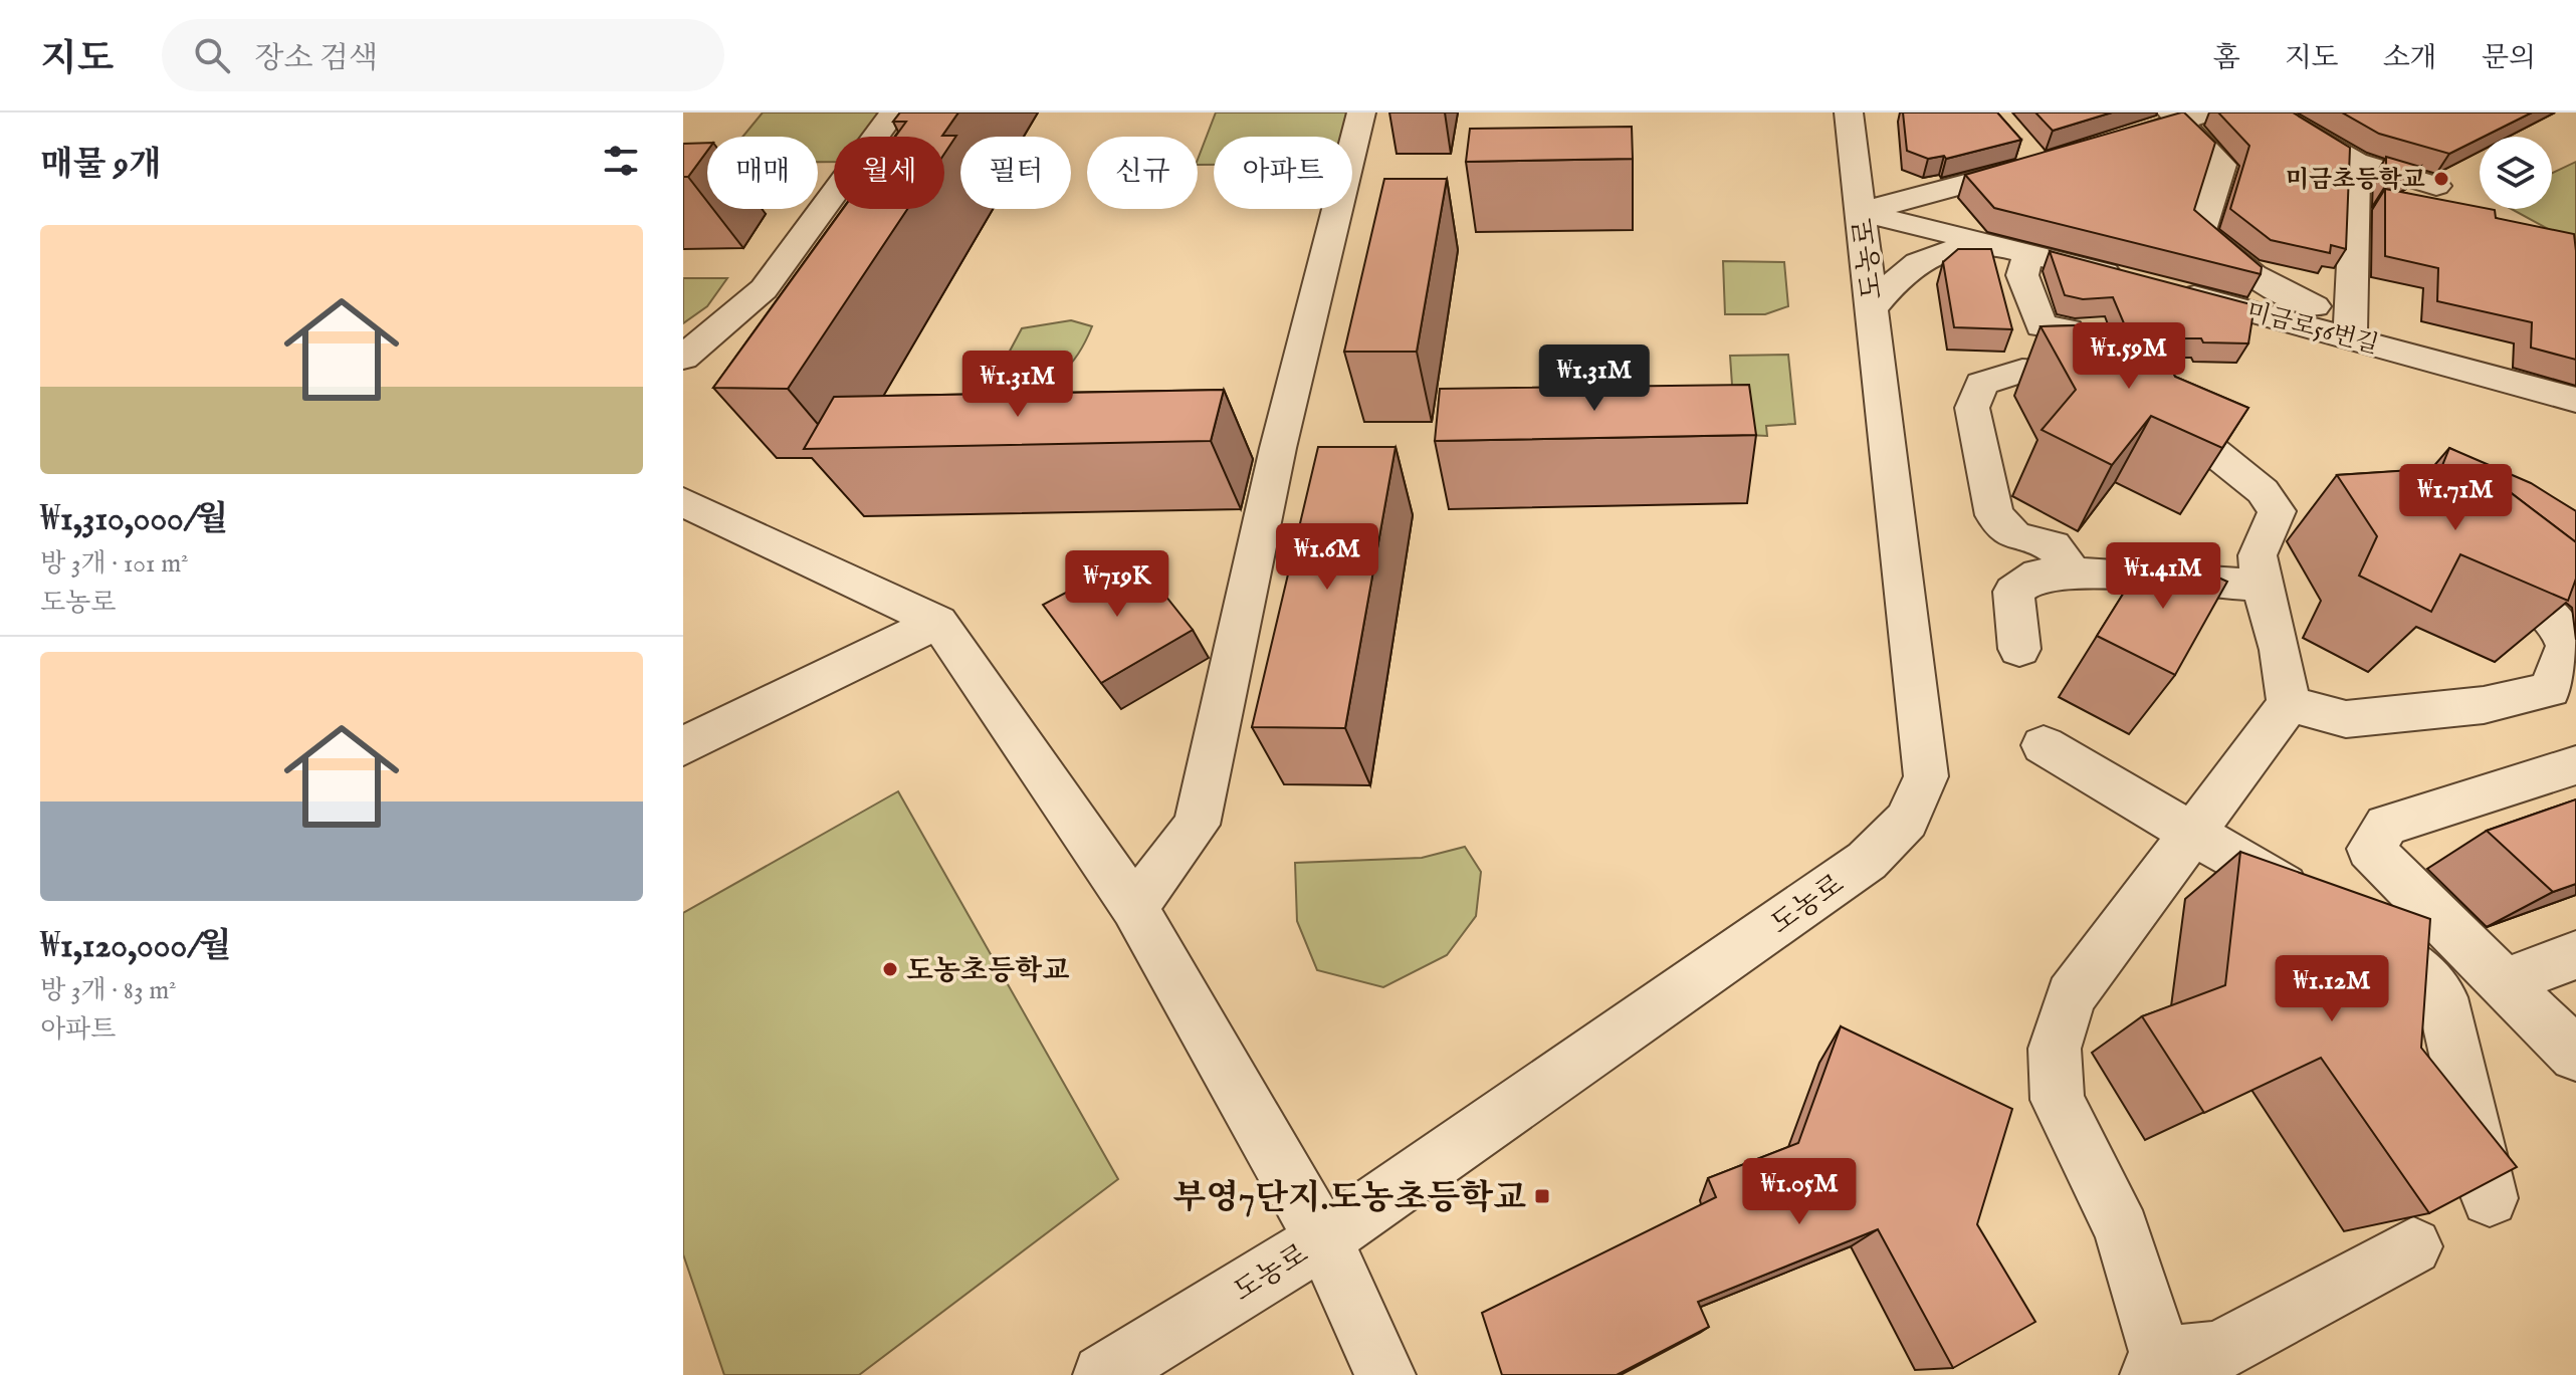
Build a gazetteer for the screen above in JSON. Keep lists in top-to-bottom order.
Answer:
{
  "streets": {
    "street": ["도농로", "미금로56번길"]
  },
  "crossings": [
    ["도농로", "미금로56번길"]
  ],
  "places": {
    "other": ["미금초등학교", "도농초등학교"],
    "transit": ["부영7단지.도농초등학교"]
  },
  "page": {
    "header": "지도",
    "search": "장소 검색",
    "nav": [
      "홈",
      "지도",
      "소개",
      "문의"
    ],
    "heading": "매물 9개",
    "chip": [
      "매매",
      "월세",
      "필터",
      "신규",
      "아파트"
    ],
    "list": [
      {
        "name": "₩1,310,000/월",
        "note": "방 3개 · 101 m² · 도농로"
      },
      {
        "name": "₩1,120,000/월",
        "note": "방 3개 · 83 m² · 아파트"
      }
    ],
    "price": [
      "₩1.59M",
      "₩1.31M",
      "₩1.31M",
      "₩1.71M",
      "₩1.6M",
      "₩1.41M",
      "₩719K",
      "₩1.12M",
      "₩1.05M"
    ]
  }
}
